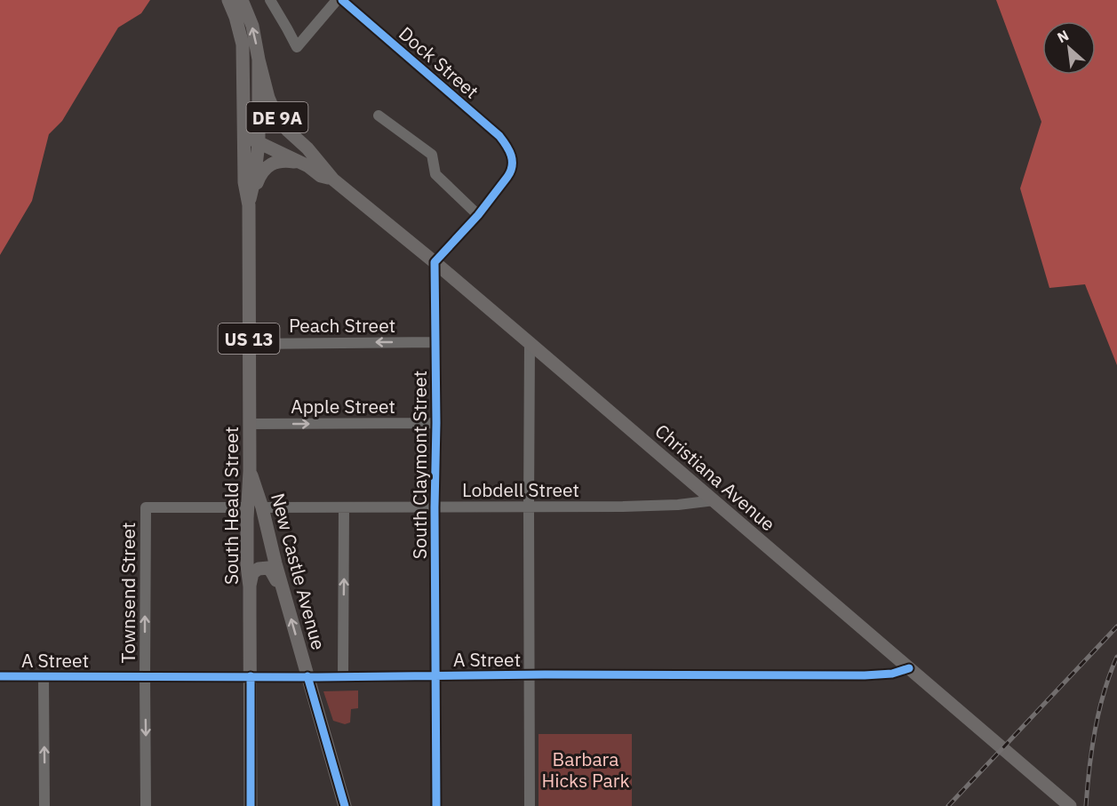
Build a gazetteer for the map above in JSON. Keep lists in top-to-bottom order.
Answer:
{
  "streets": {
    "main road": [
      "DE 9A",
      "US 13",
      "Christiana Avenue",
      "South Heald Street",
      "New Castle Avenue"
    ],
    "street": [
      "Dock Street",
      "Peach Street",
      "Apple Street",
      "South Claymont Street",
      "Lobdell Street",
      "Townsend Street",
      "A Street"
    ]
  },
  "crossings": [
    ["DE 9A", "Christiana Avenue"],
    ["DE 9A", "South Heald Street"],
    ["Peach Street", "South Claymont Street"],
    ["Peach Street", "South Heald Street"],
    ["Apple Street", "South Claymont Street"],
    ["Apple Street", "South Heald Street"],
    ["South Claymont Street", "Christiana Avenue"],
    ["South Claymont Street", "Lobdell Street"],
    ["South Claymont Street", "A Street"],
    ["Christiana Avenue", "Lobdell Street"],
    ["Christiana Avenue", "South Heald Street"],
    ["Christiana Avenue", "A Street"],
    ["Lobdell Street", "New Castle Avenue"],
    ["South Heald Street", "New Castle Avenue"],
    ["South Heald Street", "Townsend Street"],
    ["South Heald Street", "A Street"],
    ["New Castle Avenue", "A Street"],
    ["Townsend Street", "A Street"]
  ],
  "one_way": ["Peach Street", "Apple Street"],
  "parks": ["Barbara Hicks Park"],
  "north": "top left"
}
